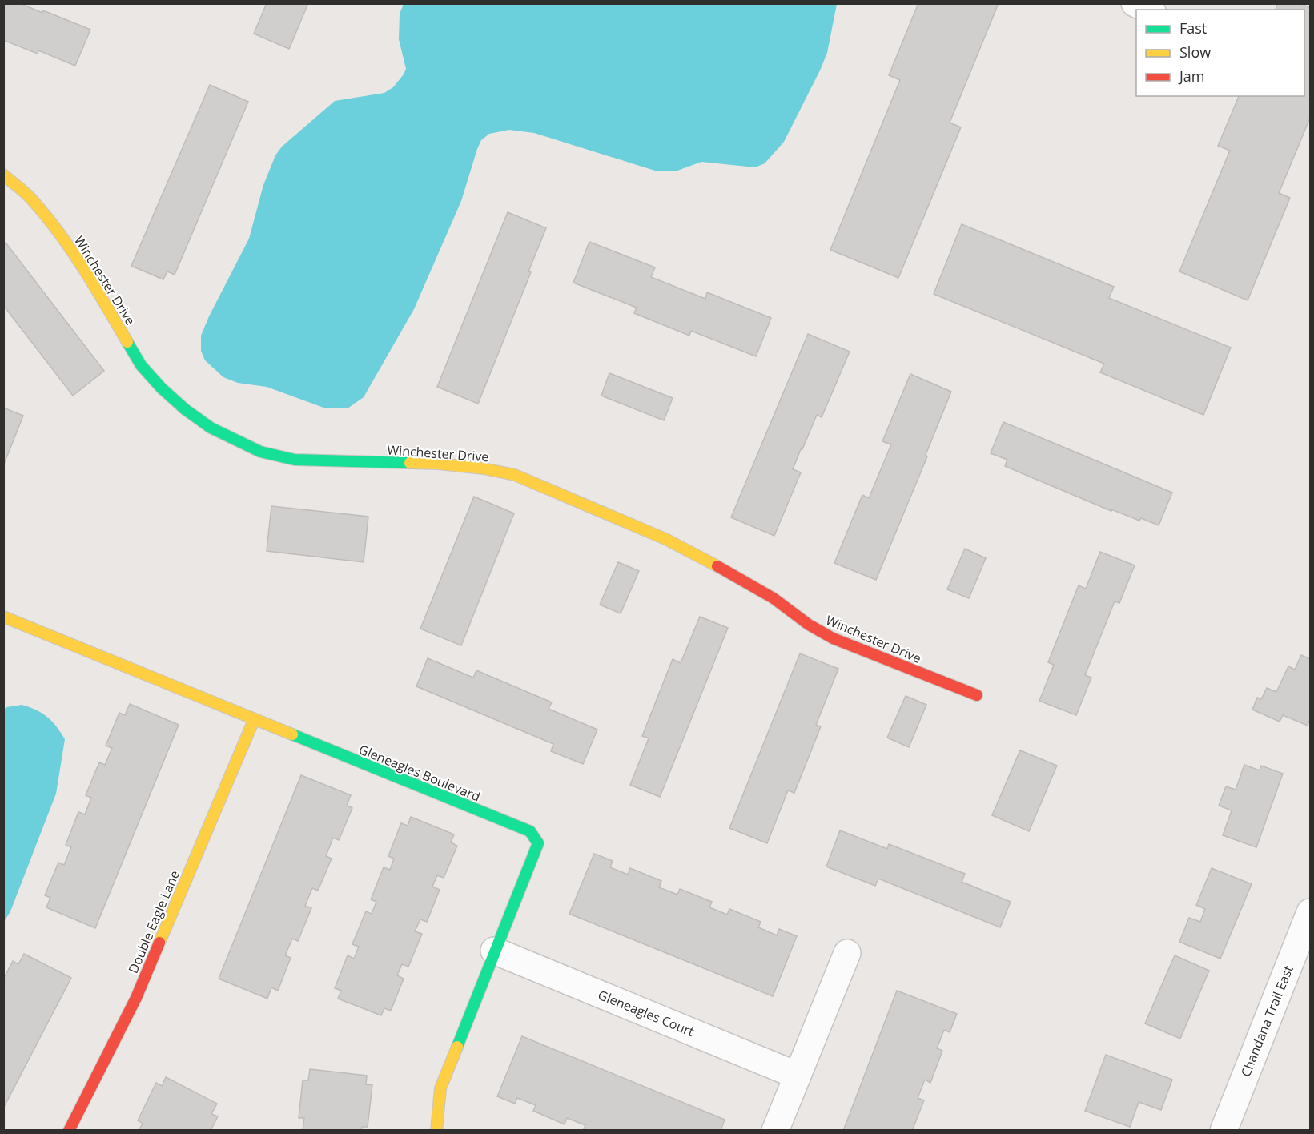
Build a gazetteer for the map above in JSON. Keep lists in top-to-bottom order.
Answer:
{
  "streets": {
    "street": [
      "Winchester Drive",
      "Gleneagles Boulevard",
      "Double Eagle Lane",
      "Gleneagles Court",
      "Chandana Trail East"
    ]
  },
  "crossings": [
    ["Gleneagles Boulevard", "Double Eagle Lane"],
    ["Gleneagles Boulevard", "Gleneagles Court"]
  ],
  "legend": ["Fast", "Slow", "Jam"]
}
